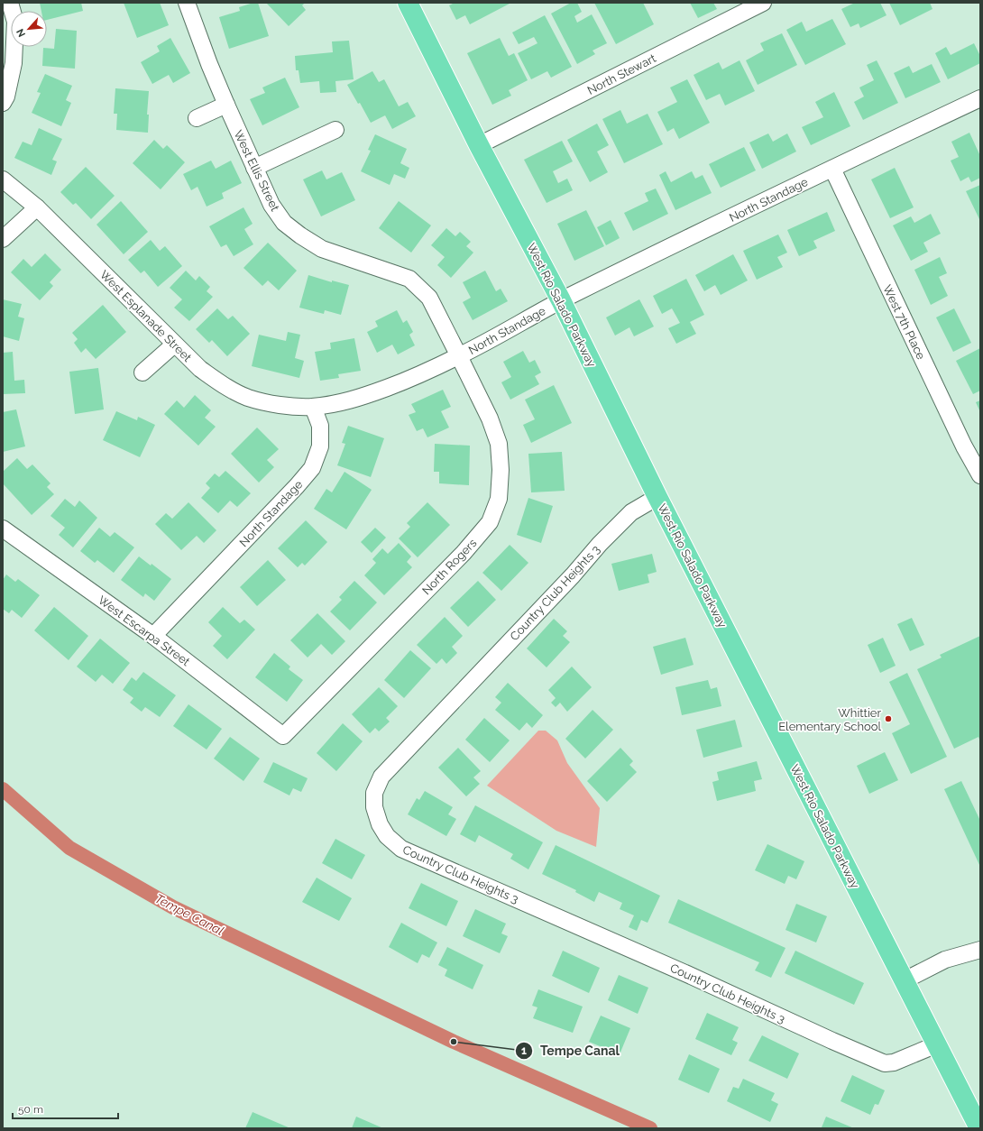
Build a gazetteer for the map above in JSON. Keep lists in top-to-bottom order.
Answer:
{
  "streets": {
    "main road": ["West Rio Salado Parkway"],
    "street": [
      "North Stewart",
      "West Ellis Street",
      "North Standage",
      "West Esplanade Street",
      "West 7th Place",
      "North Rogers",
      "Country Club Heights 3",
      "West Escarpa Street"
    ]
  },
  "crossings": [
    ["North Stewart", "West Rio Salado Parkway"],
    ["West Ellis Street", "North Standage"],
    ["West Ellis Street", "North Rogers"],
    ["North Standage", "West Rio Salado Parkway"],
    ["North Standage", "West Esplanade Street"],
    ["North Standage", "West 7th Place"],
    ["North Standage", "North Rogers"],
    ["North Standage", "West Escarpa Street"],
    ["West Rio Salado Parkway", "Country Club Heights 3"],
    ["North Rogers", "West Escarpa Street"]
  ],
  "water": ["Tempe Canal"],
  "places": ["Whittier Elementary School", "Tempe Canal"],
  "scale_bar": "50 m",
  "north": "bottom left"
}
